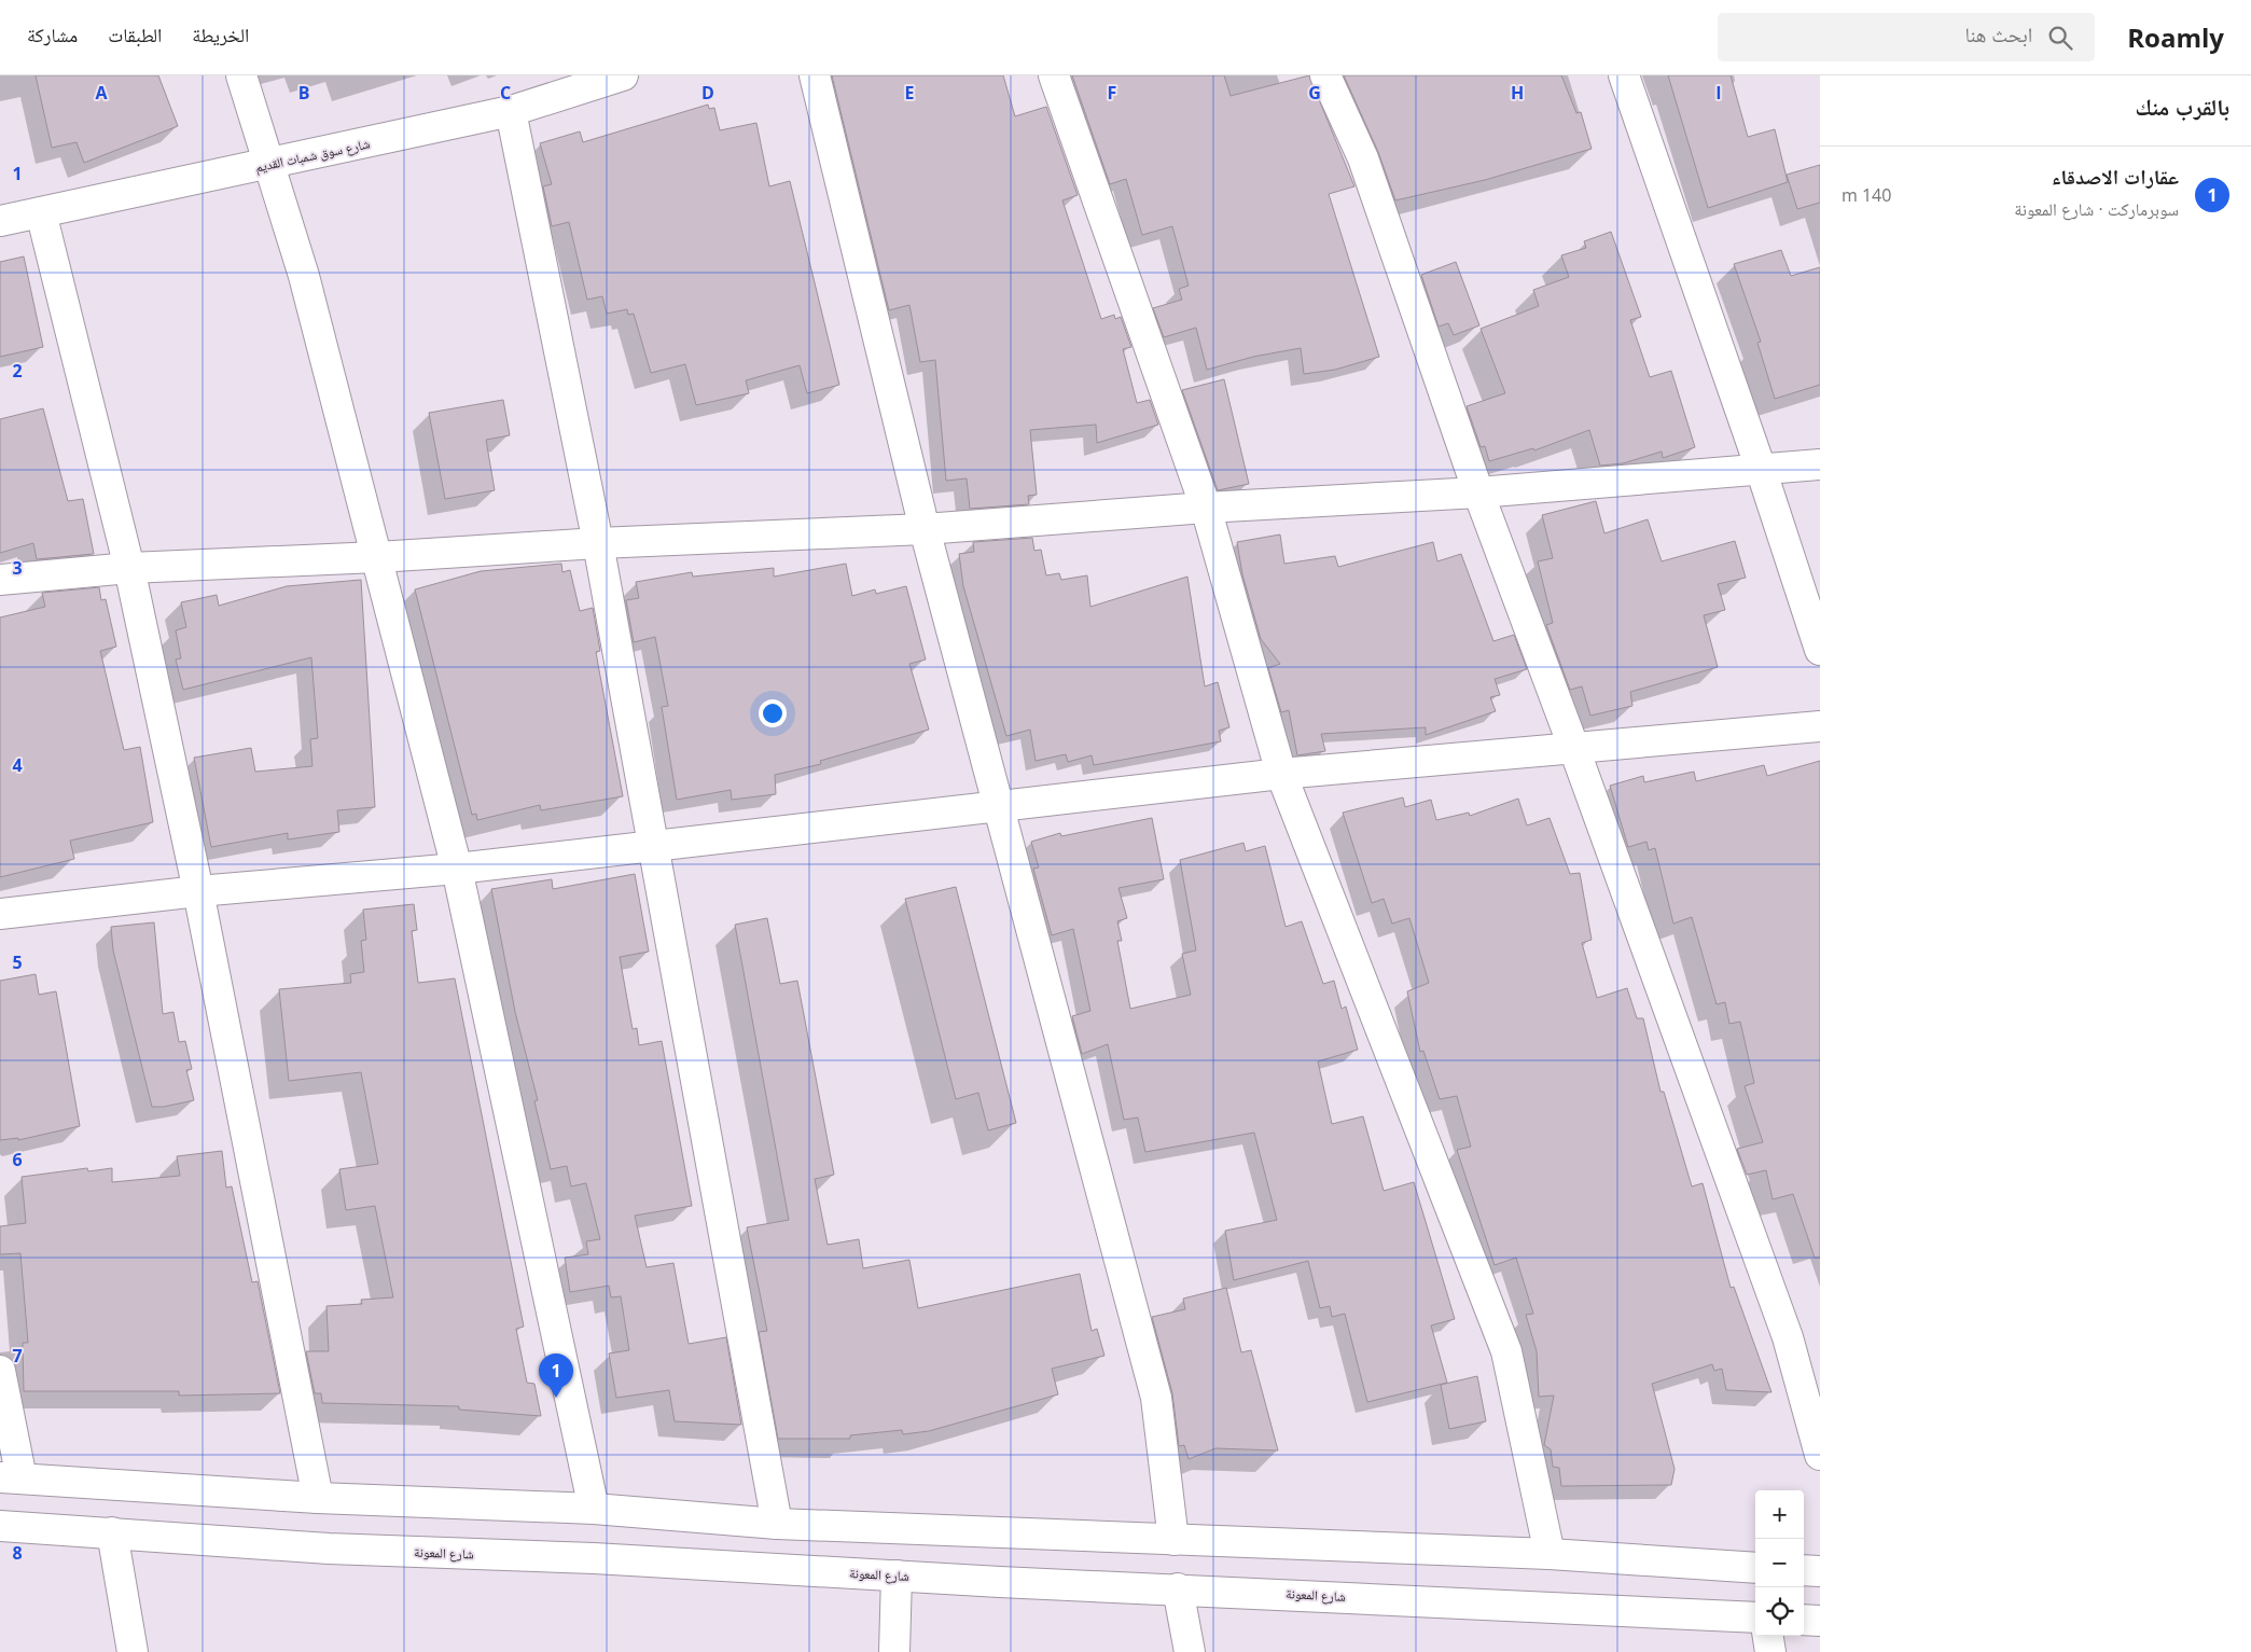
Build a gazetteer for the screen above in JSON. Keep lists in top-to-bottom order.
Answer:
{
  "streets": {
    "main road": ["شارع سوق شمبات القديم", "شارع المعونة"]
  },
  "page": {
    "header": "Roamly",
    "search": "ابحث هنا",
    "nav": ["الخريطة", "الطبقات", "مشاركة"],
    "heading": "بالقرب منك",
    "list": [
      {
        "mark": "1",
        "name": "عقارات الاصدقاء",
        "note": "سوبرماركت · شارع المعونة",
        "value": "140 m"
      }
    ],
    "pins": "1",
    "map_buttons": ["+", "−"]
  },
  "grid": {
    "columns": [
      "A",
      "B",
      "C",
      "D",
      "E",
      "F",
      "G",
      "H",
      "I"
    ],
    "rows": [
      "1",
      "2",
      "3",
      "4",
      "5",
      "6",
      "7",
      "8"
    ]
  }
}
